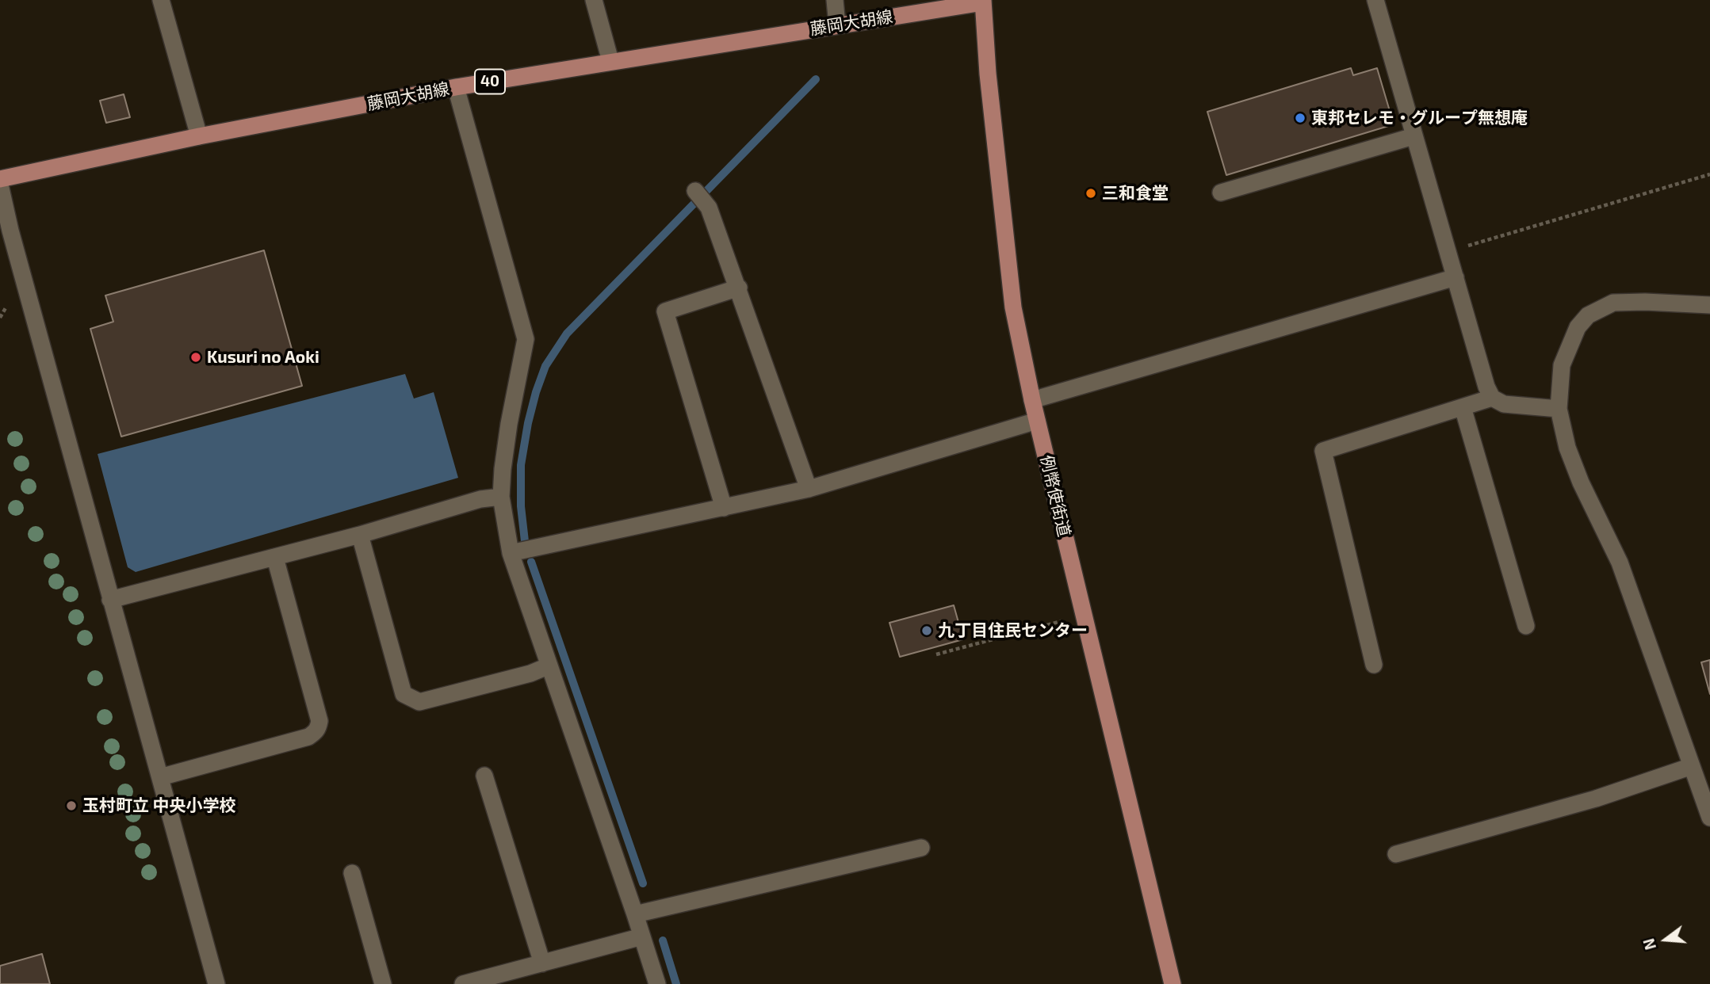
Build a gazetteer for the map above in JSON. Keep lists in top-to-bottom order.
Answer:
{
  "streets": {
    "main road": ["藤岡大胡線", "40", "例幣使街道"]
  },
  "crossings": [
    ["藤岡大胡線", "例幣使街道"]
  ],
  "places": [
    "東邦セレモ・グループ無想庵",
    "三和食堂",
    "Kusuri no Aoki",
    "九丁目住民センター",
    "玉村町立 中央小学校"
  ],
  "north": "left"
}
